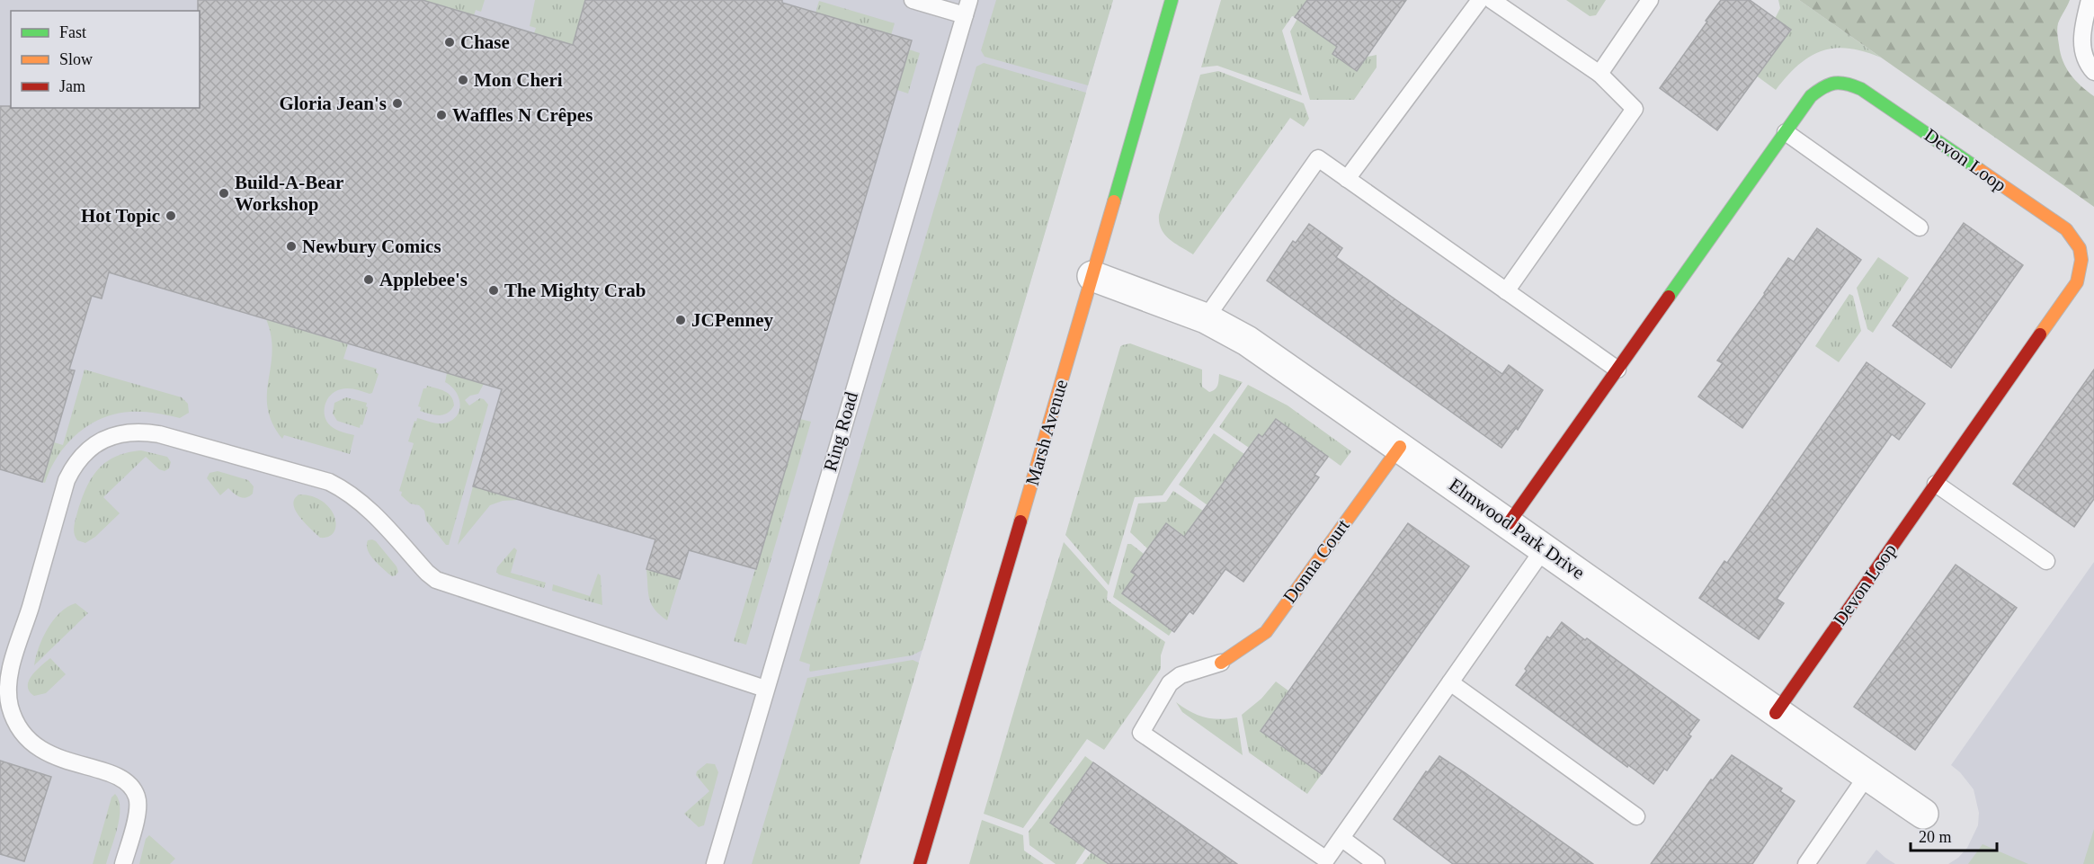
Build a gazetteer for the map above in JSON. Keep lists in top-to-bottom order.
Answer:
{
  "streets": {
    "street": [
      "Devon Loop",
      "Marsh Avenue",
      "Elmwood Park Drive",
      "Donna Court"
    ],
    "lane": ["Ring Road"]
  },
  "crossings": [
    ["Devon Loop", "Elmwood Park Drive"],
    ["Marsh Avenue", "Elmwood Park Drive"],
    ["Elmwood Park Drive", "Donna Court"]
  ],
  "places": [
    "Chase",
    "Mon Cheri",
    "Gloria Jean's",
    "Waffles N Crȇpes",
    "Build-A-Bear Workshop",
    "Hot Topic",
    "Newbury Comics",
    "Applebee's",
    "The Mighty Crab",
    "JCPenney"
  ],
  "legend": ["Fast", "Slow", "Jam"],
  "scale_bar": "20 m"
}
